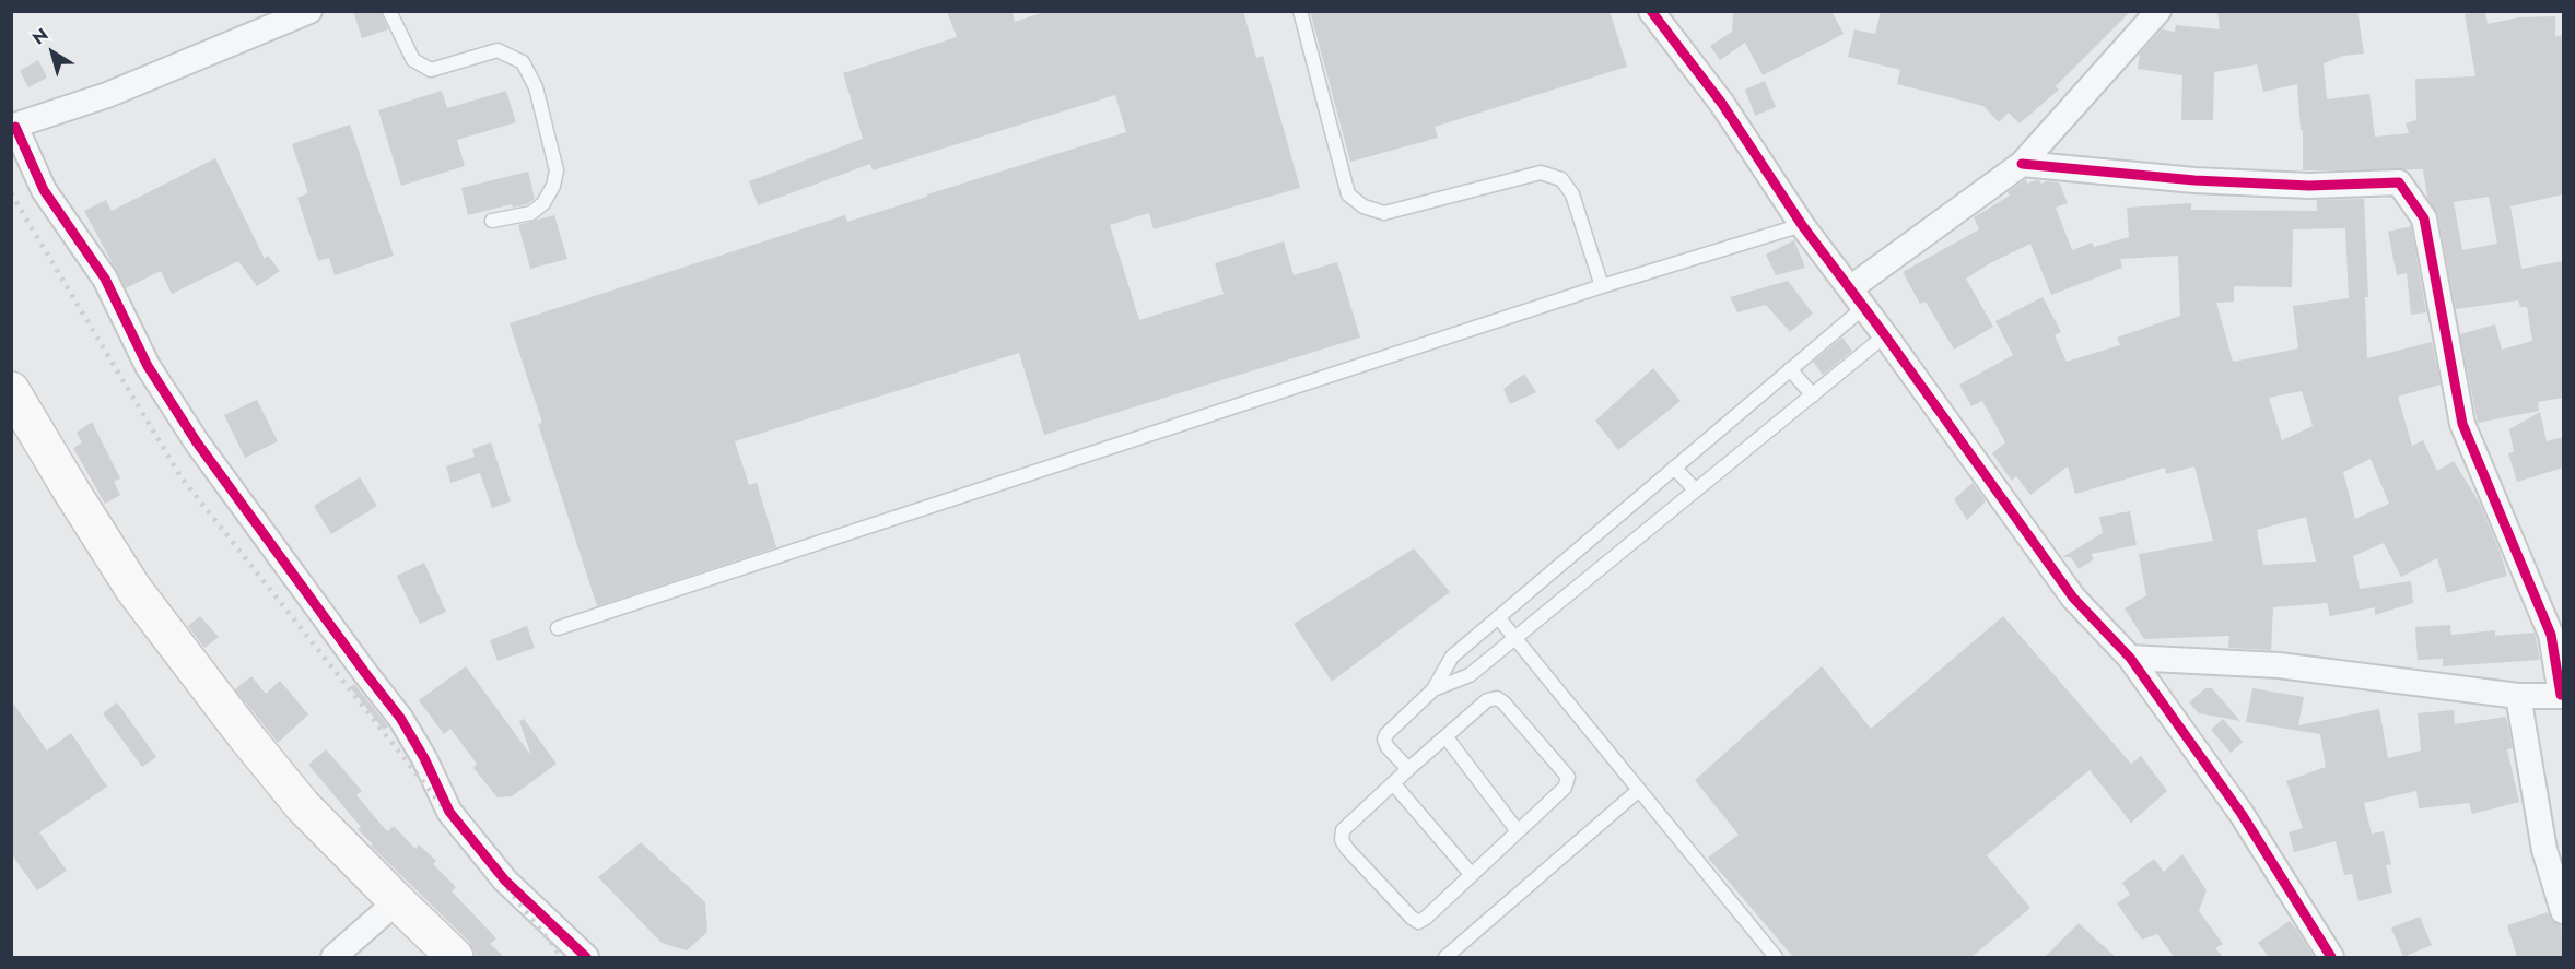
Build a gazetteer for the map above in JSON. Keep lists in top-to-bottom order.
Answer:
{
  "north": "top left"
}
